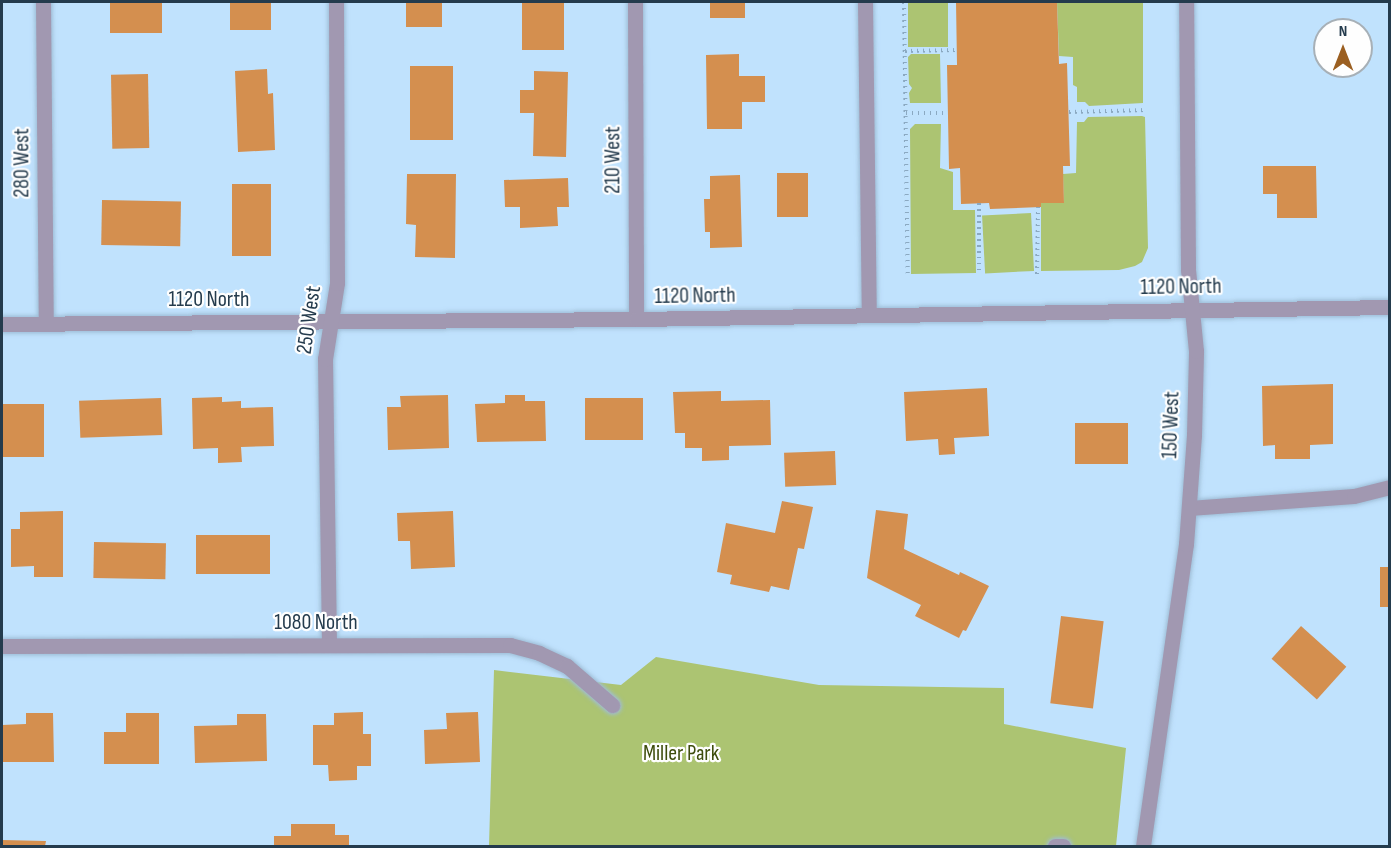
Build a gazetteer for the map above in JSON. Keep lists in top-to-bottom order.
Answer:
{
  "streets": {
    "street": [
      "210 West",
      "280 West",
      "1120 North",
      "250 West",
      "150 West",
      "1080 North"
    ]
  },
  "crossings": [
    ["210 West", "1120 North"],
    ["280 West", "1120 North"],
    ["1120 North", "250 West"],
    ["1120 North", "150 West"],
    ["250 West", "1080 North"]
  ],
  "parks": ["Miller Park"],
  "north": "top"
}
